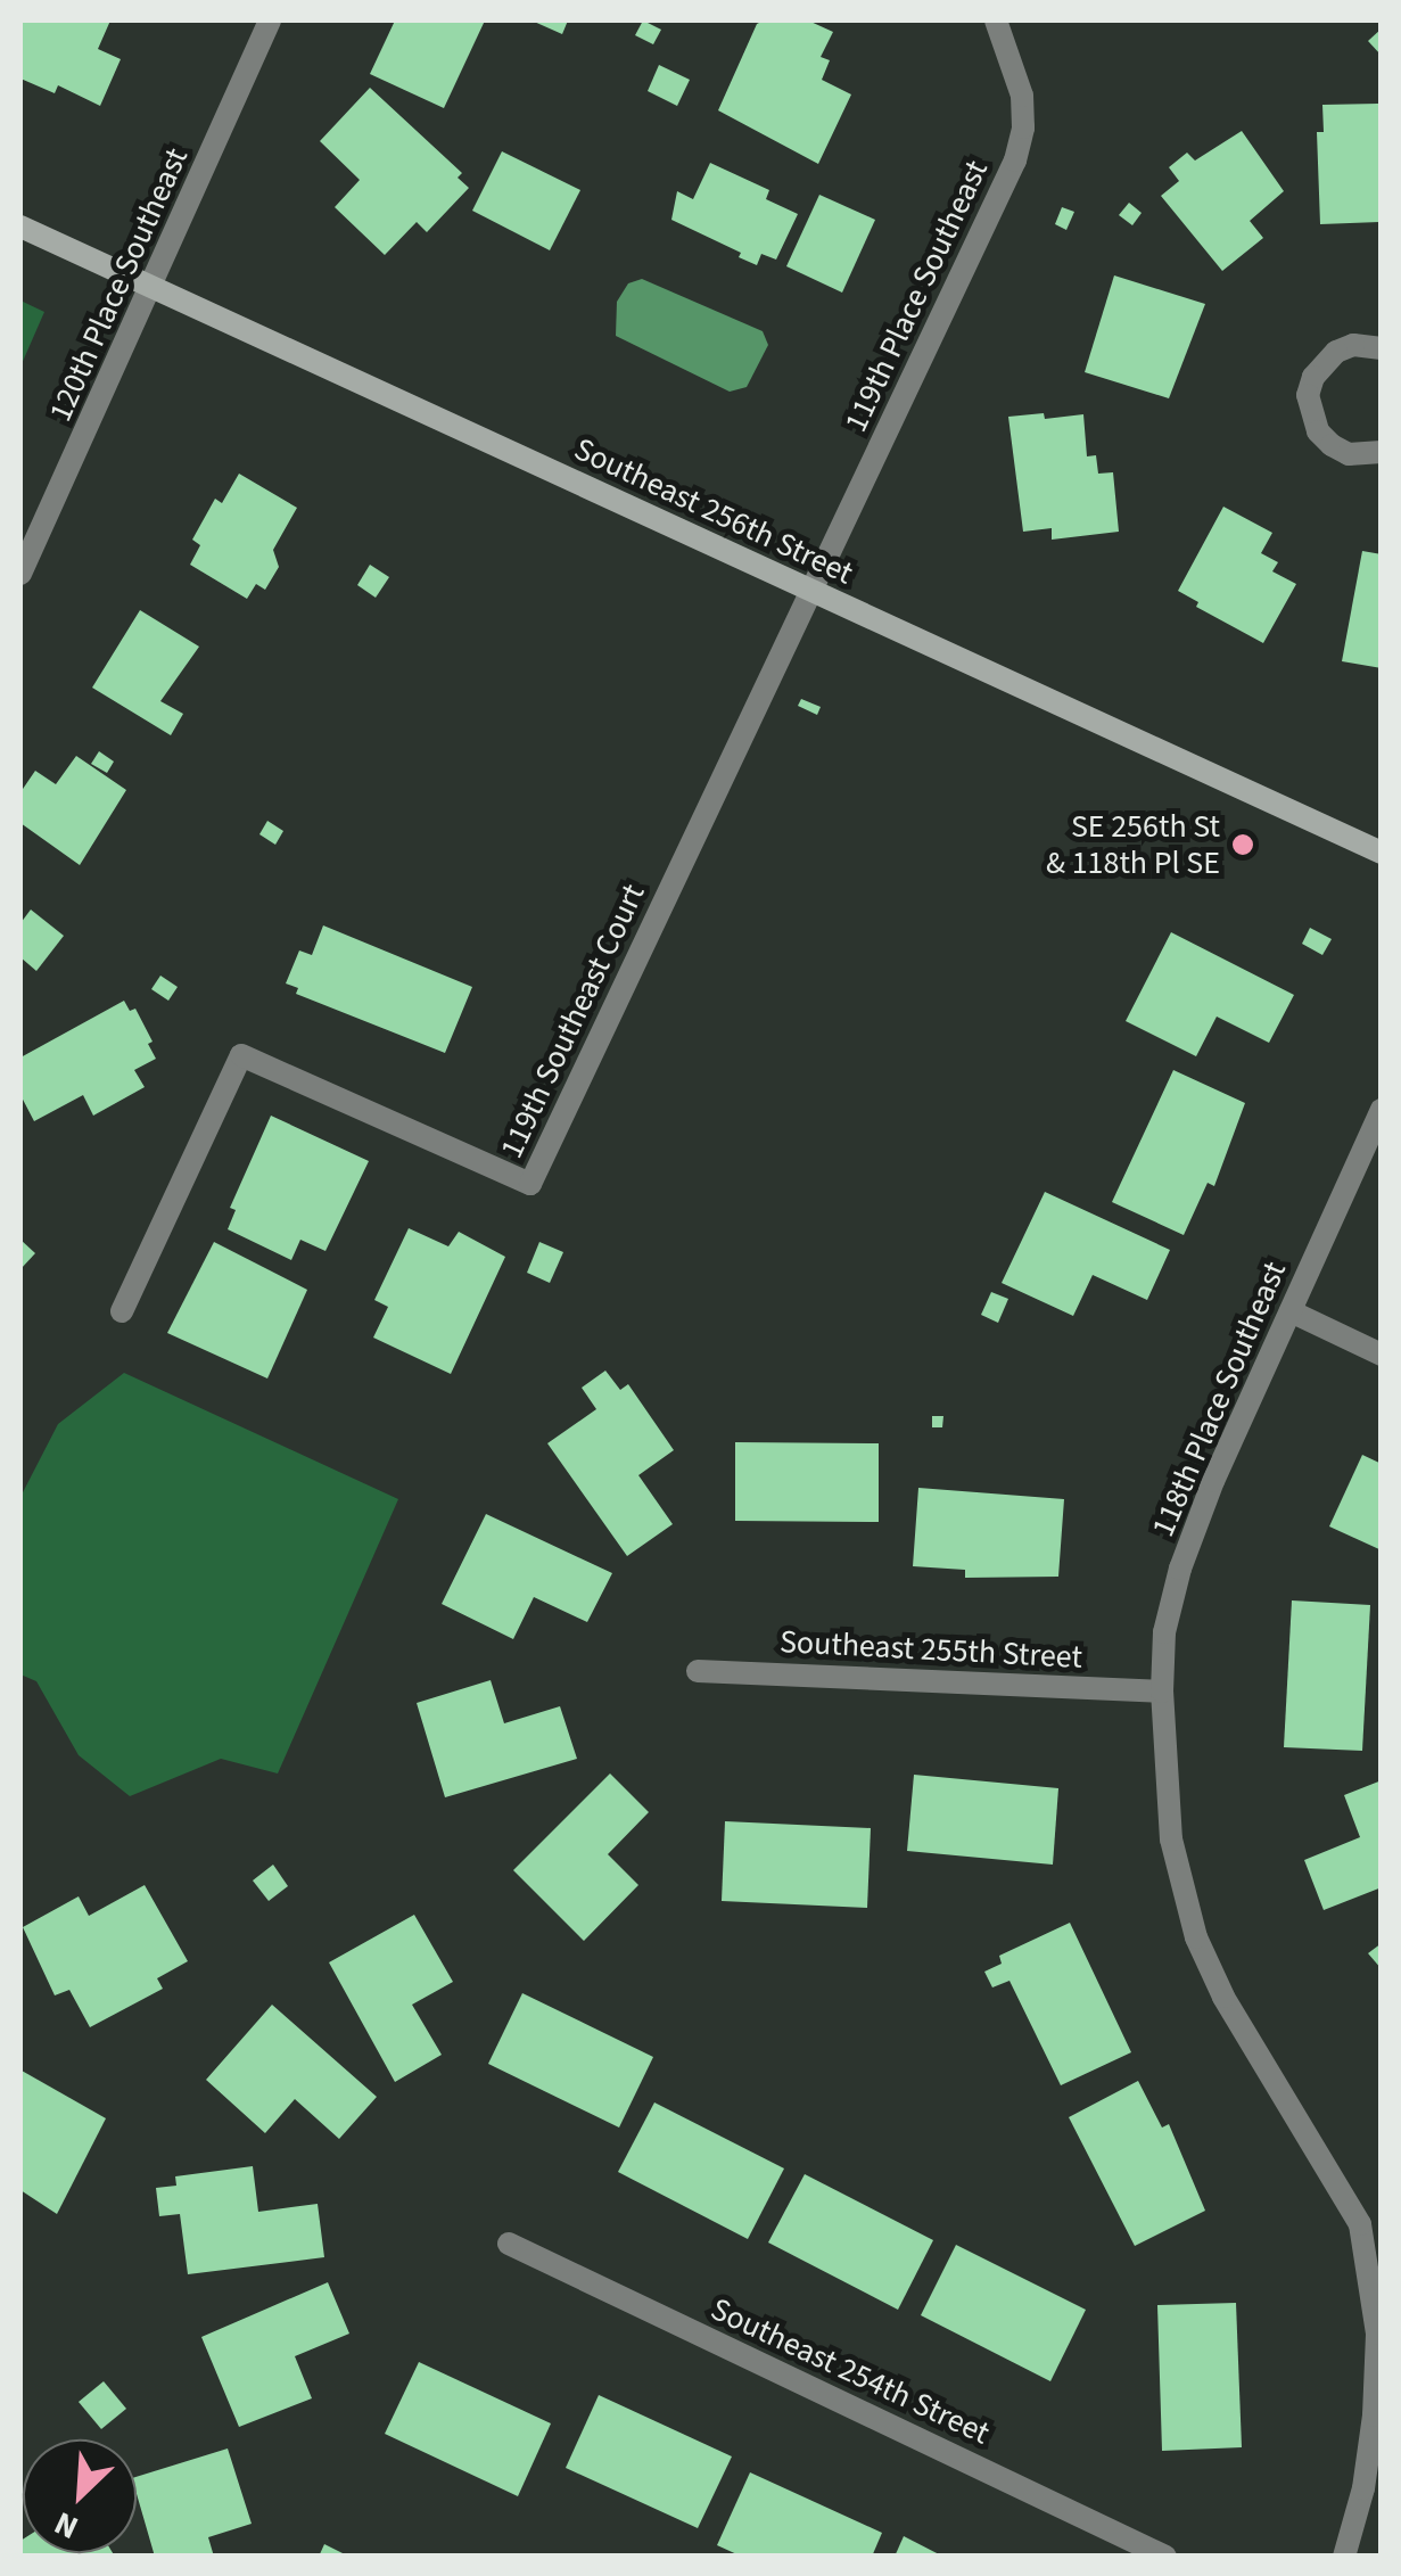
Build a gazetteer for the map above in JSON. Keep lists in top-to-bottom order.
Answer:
{
  "streets": {
    "main road": ["Southeast 256th Street"],
    "street": [
      "120th Place Southeast",
      "119th Place Southeast",
      "119th Southeast Court",
      "118th Place Southeast",
      "Southeast 255th Street",
      "Southeast 254th Street"
    ]
  },
  "crossings": [
    ["120th Place Southeast", "Southeast 256th Street"],
    ["119th Place Southeast", "Southeast 256th Street"],
    ["119th Place Southeast", "119th Southeast Court"],
    ["Southeast 256th Street", "119th Southeast Court"],
    ["118th Place Southeast", "Southeast 255th Street"]
  ],
  "places": ["SE 256th St & 118th Pl SE"],
  "north": "bottom left"
}
